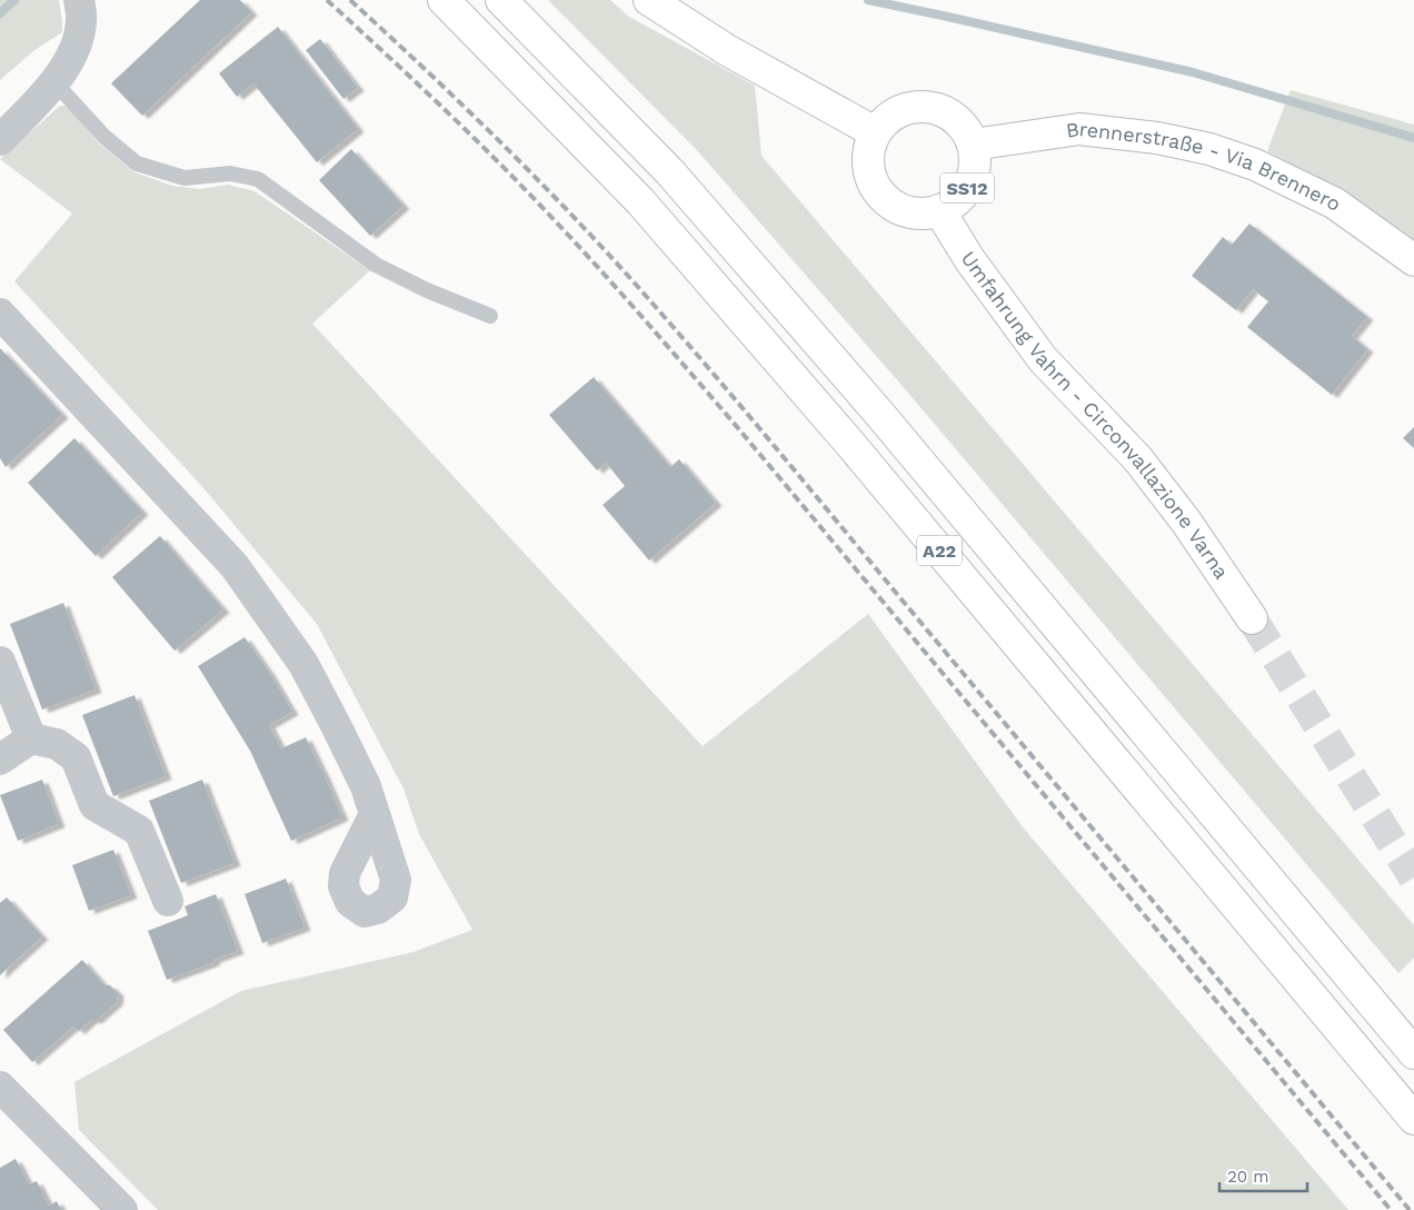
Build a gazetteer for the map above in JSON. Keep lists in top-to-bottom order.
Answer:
{
  "streets": {
    "main road": [
      "Brennerstraße - Via Brennero",
      "SS12",
      "Umfahrung Vahrn - Circonvallazione Varna",
      "A22"
    ]
  },
  "crossings": [
    ["Brennerstraße - Via Brennero", "SS12"],
    ["Brennerstraße - Via Brennero", "Umfahrung Vahrn - Circonvallazione Varna"],
    ["SS12", "Umfahrung Vahrn - Circonvallazione Varna"]
  ],
  "scale_bar": "20 m"
}
